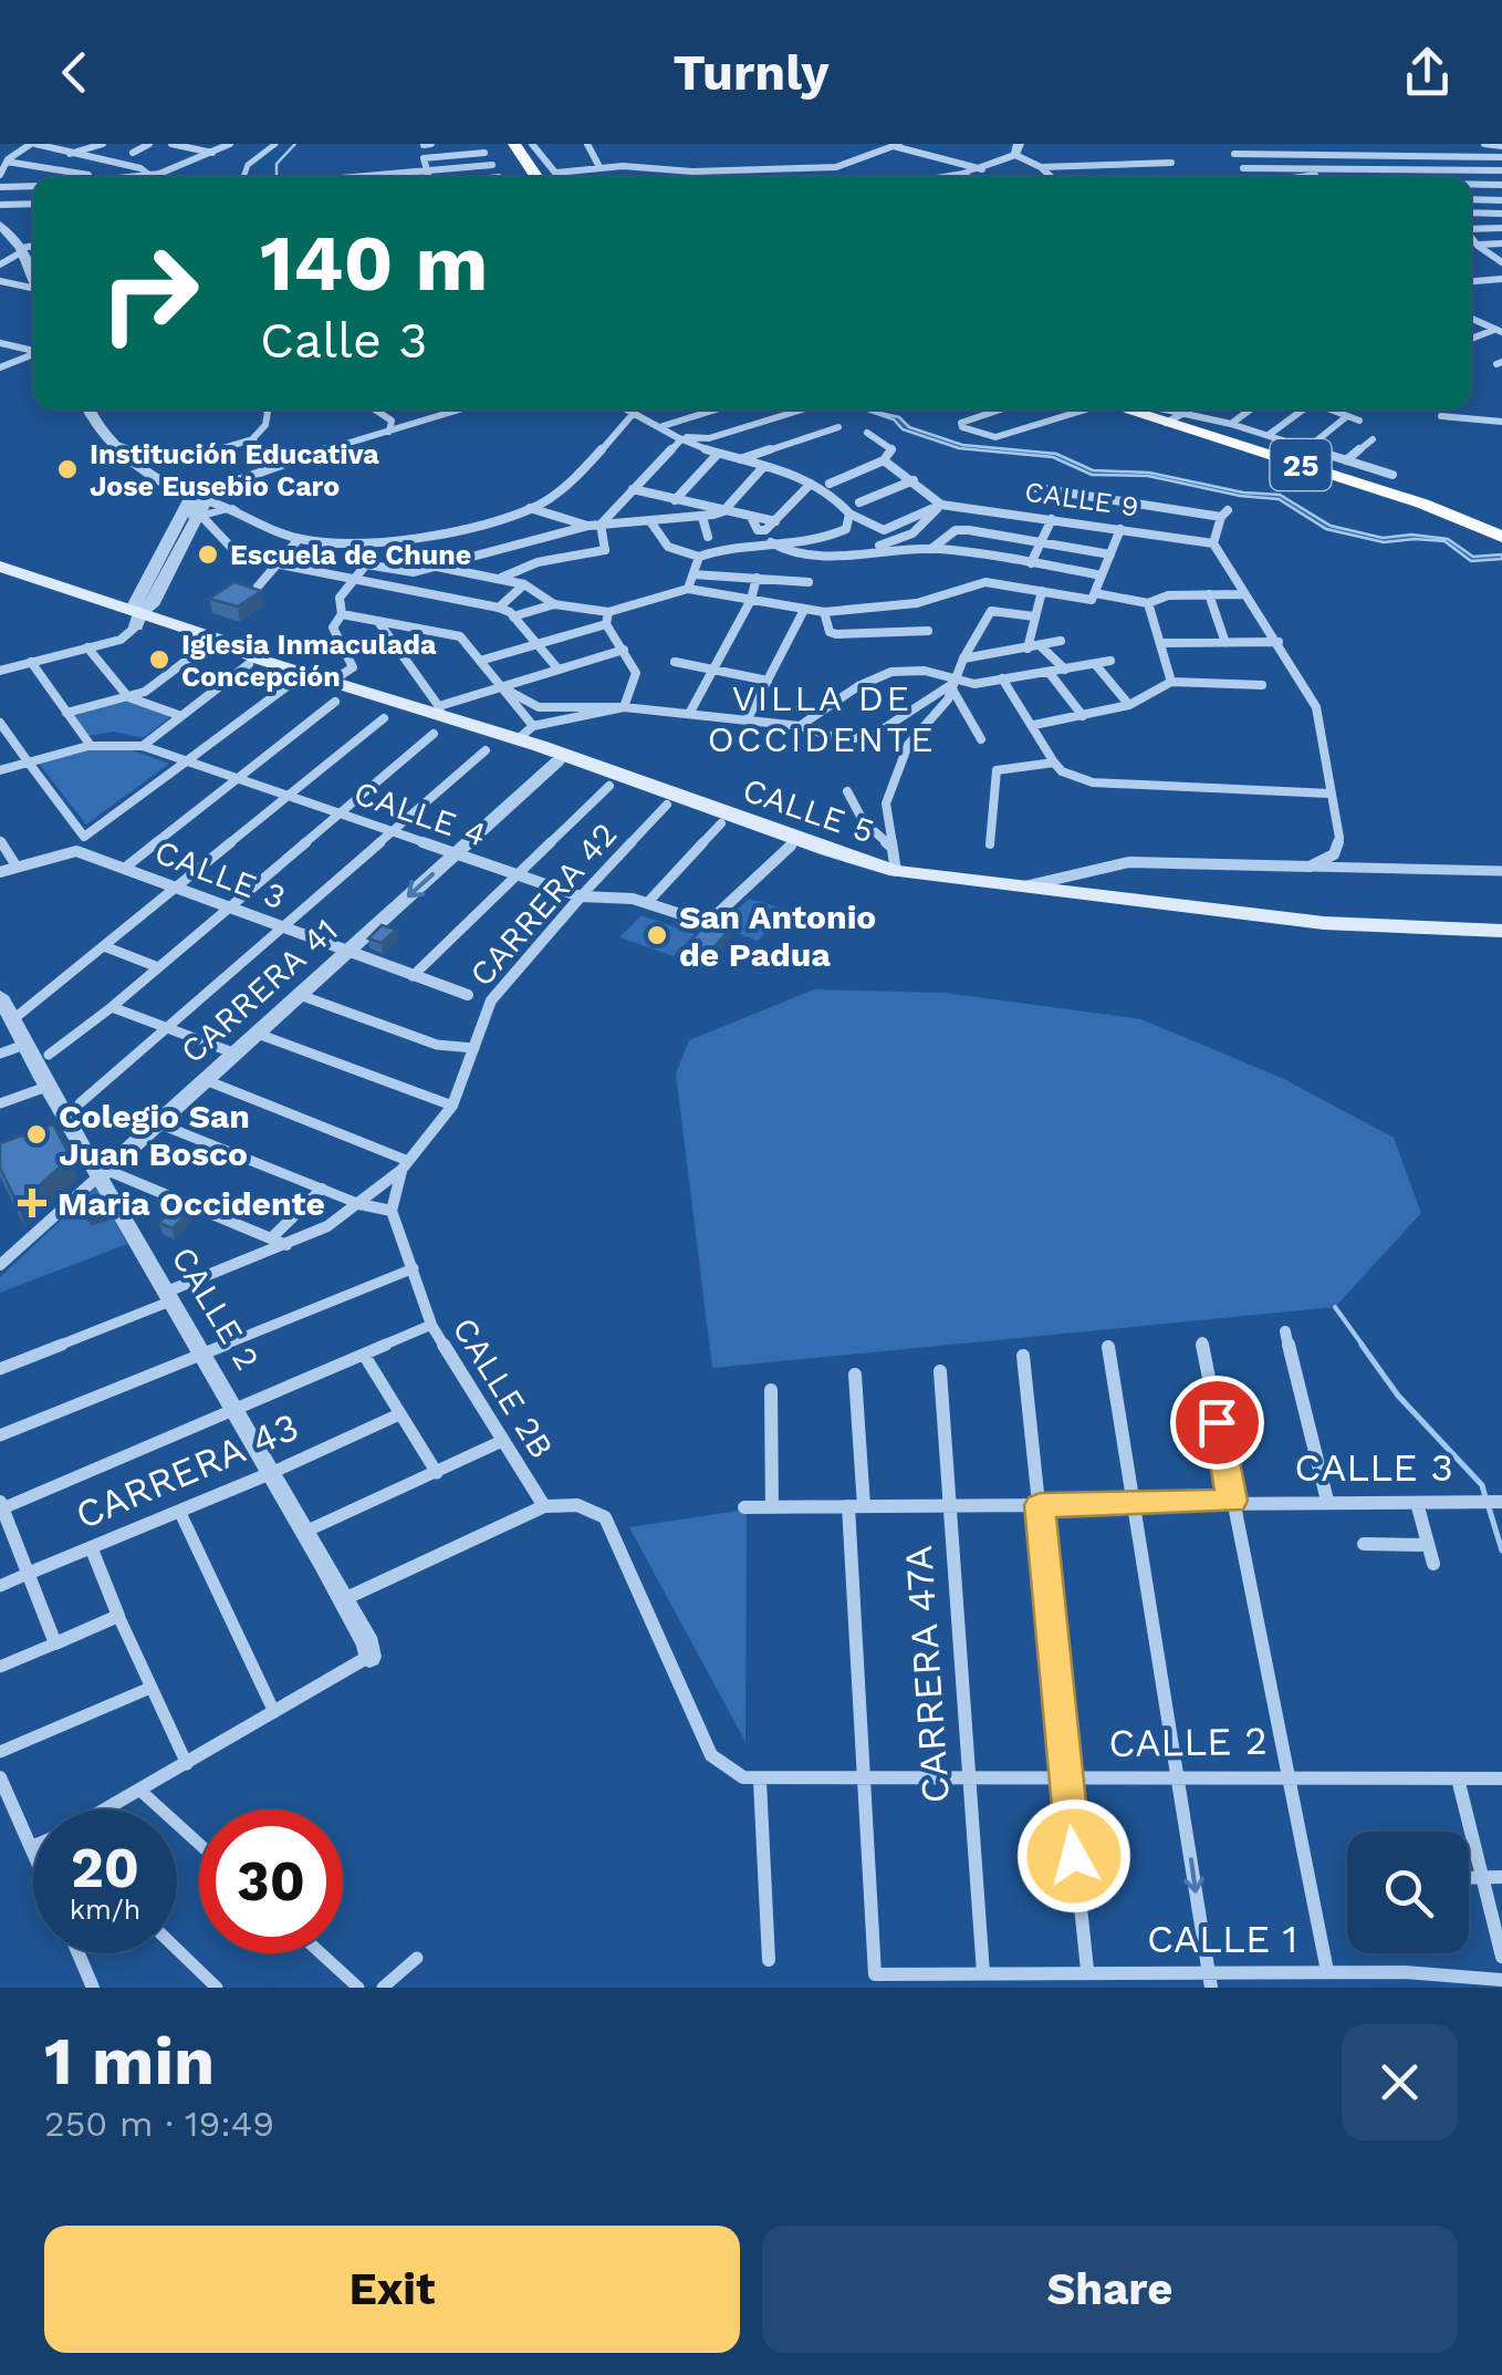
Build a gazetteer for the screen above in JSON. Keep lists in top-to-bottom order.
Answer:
{
  "streets": {
    "highway": ["25"],
    "main road": ["CALLE 5"],
    "street": [
      "CALLE 9",
      "CALLE 4",
      "CALLE 3",
      "CARRERA 42",
      "CARRERA 41",
      "CALLE 2",
      "CALLE 2B",
      "CARRERA 43",
      "CARRERA 47A",
      "CALLE 1"
    ]
  },
  "crossings": [
    ["CALLE 5", "CALLE 4"],
    ["CALLE 5", "CARRERA 41"],
    ["CALLE 4", "CARRERA 42"],
    ["CALLE 4", "CARRERA 41"],
    ["CALLE 3", "CARRERA 41"],
    ["CALLE 3", "CARRERA 47A"],
    ["CARRERA 42", "CALLE 2"],
    ["CARRERA 41", "CALLE 2"],
    ["CALLE 2", "CARRERA 43"],
    ["CALLE 2", "CARRERA 47A"],
    ["CALLE 2", "CALLE 1"],
    ["CARRERA 47A", "CALLE 1"]
  ],
  "districts": ["VILLA DE OCCIDENTE"],
  "places": {
    "other": [
      "Institución Educativa Jose Eusebio Caro",
      "Escuela de Chune",
      "Iglesia Inmaculada Concepción",
      "San Antonio de Padua",
      "Colegio San Juan Bosco"
    ],
    "health": ["Maria Occidente"]
  },
  "page": {
    "header": "Turnly",
    "turn": ["140 m", "Calle 3"],
    "speed": "20 km/h",
    "limit": "30",
    "heading": ["1 min", "250 m · 19:49"],
    "buttons": ["Exit", "Share"]
  }
}
